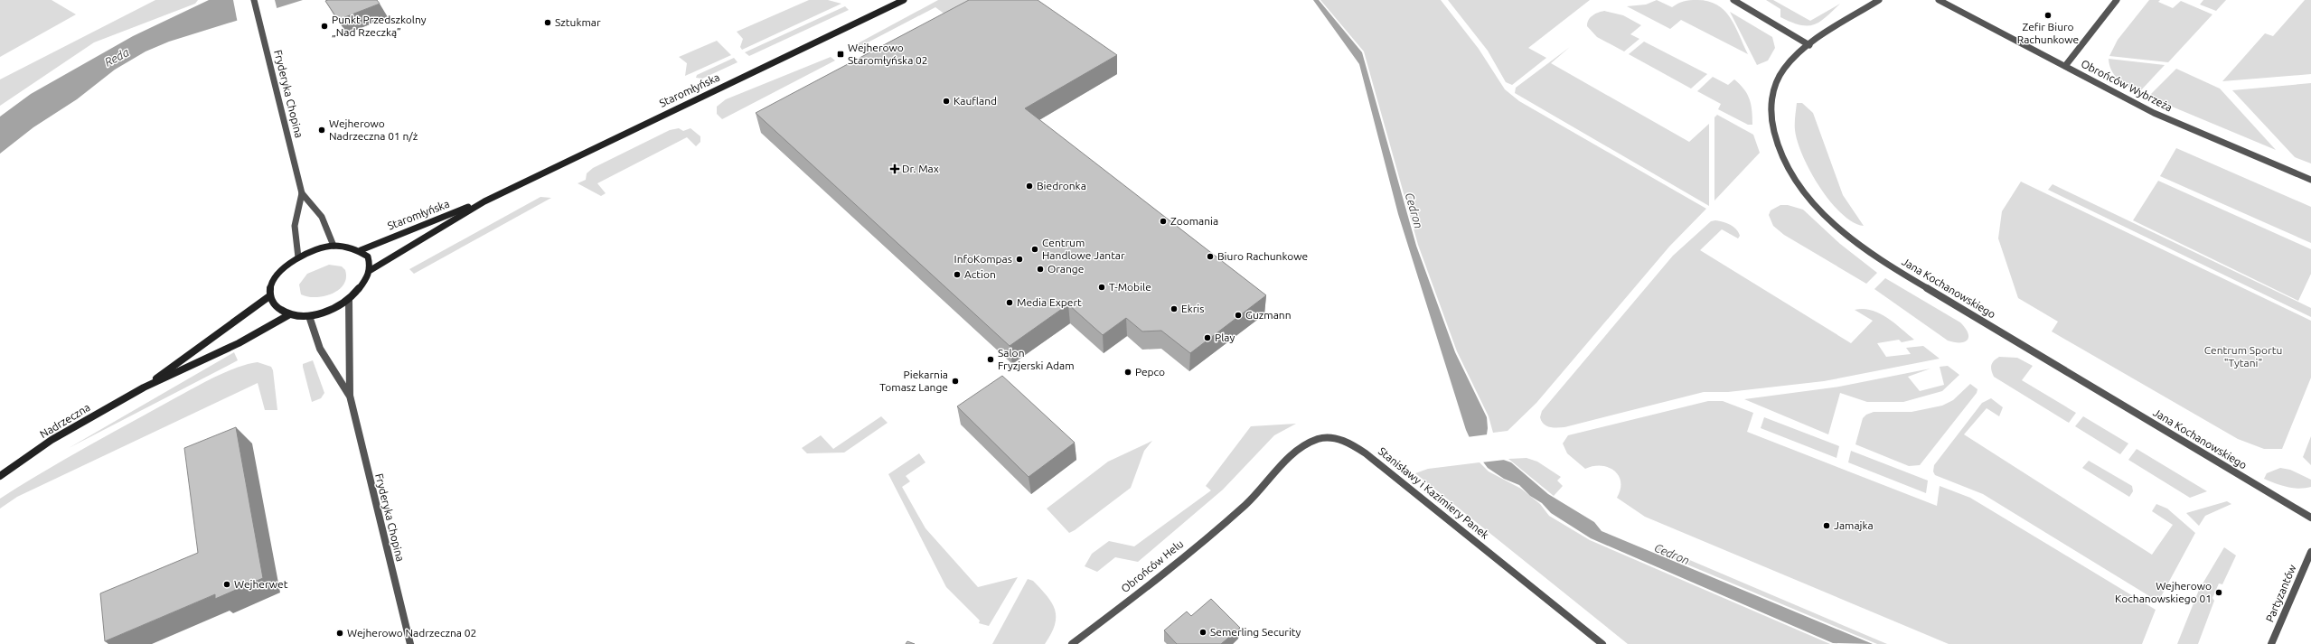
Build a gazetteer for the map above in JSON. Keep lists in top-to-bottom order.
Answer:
{
  "streets": {
    "main road": ["Staromłyńska", "Nadrzeczna"],
    "street": [
      "Obrońców Wybrzeża",
      "Fryderyka Chopina",
      "Jana Kochanowskiego",
      "Stanisławy i Kazimiery Panek",
      "Obrońców Helu",
      "Partyzantów"
    ]
  },
  "crossings": [
    ["Staromłyńska", "Fryderyka Chopina"],
    ["Staromłyńska", "Nadrzeczna"],
    ["Fryderyka Chopina", "Nadrzeczna"],
    ["Stanisławy i Kazimiery Panek", "Obrońców Helu"]
  ],
  "water": ["Reda", "Cedron"],
  "parks": ["Centrum Sportu \"Tytani\""],
  "places": {
    "other": [
      "Zefir Biuro Rachunkowe",
      "Sztukmar",
      "Punkt Przedszkolny „Nad Rzeczką”",
      "Kaufland",
      "Wejherowo Nadrzeczna 01 n/ż",
      "Biedronka",
      "Zoomania",
      "Centrum Handlowe Jantar",
      "Biuro Rachunkowe",
      "InfoKompas",
      "Orange",
      "Action",
      "T-Mobile",
      "Media Expert",
      "Ekris",
      "Guzmann",
      "Play",
      "Salon Fryzjerski Adam",
      "Pepco",
      "Piekarnia Tomasz Lange",
      "Jamajka",
      "Wejherwet",
      "Wejherowo Kochanowskiego 01",
      "Semerling Security",
      "Wejherowo Nadrzeczna 02"
    ],
    "transit": ["Wejherowo Staromłyńska 02"],
    "health": ["Dr. Max"]
  }
}
